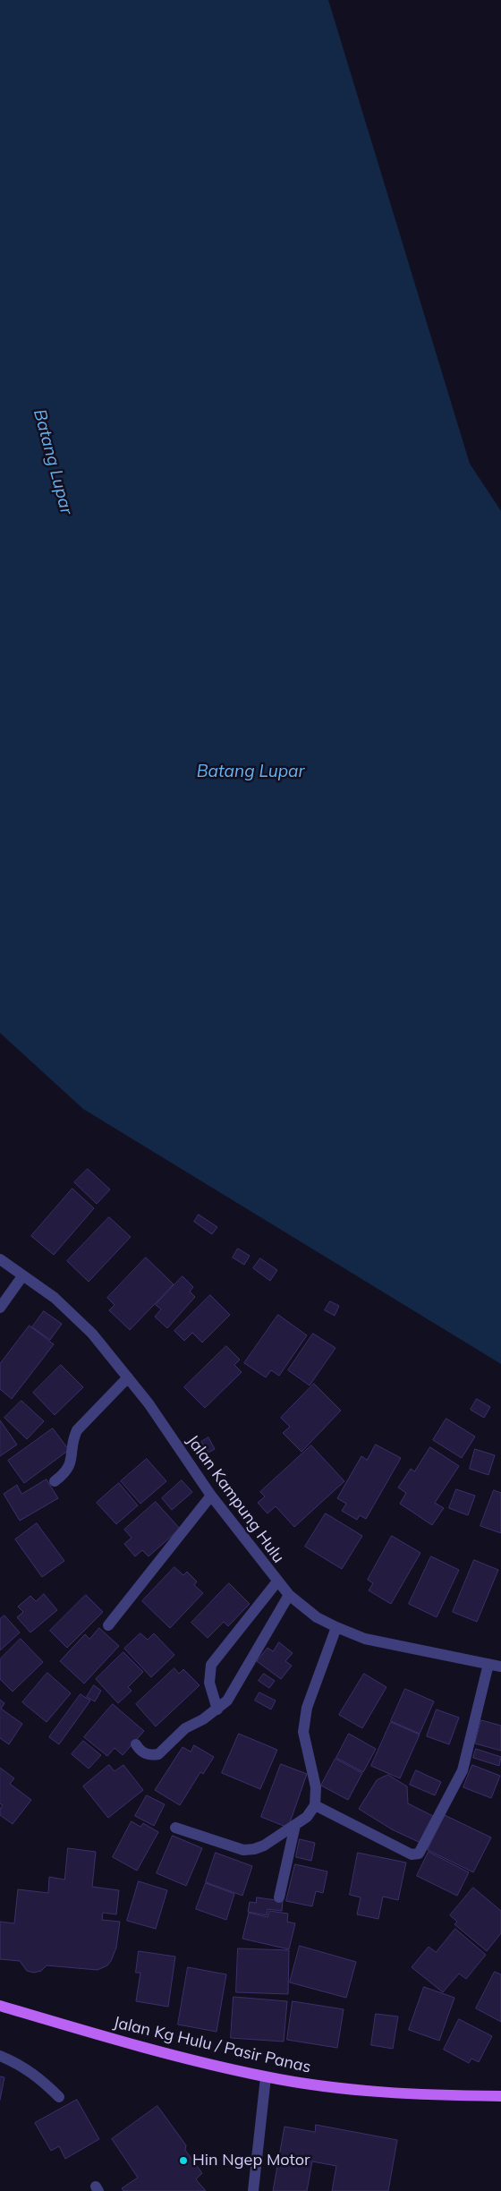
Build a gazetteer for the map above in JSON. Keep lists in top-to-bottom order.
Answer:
{
  "streets": {
    "main road": ["Jalan Kg Hulu / Pasir Panas"],
    "street": ["Jalan Kampung Hulu"]
  },
  "water": ["Batang Lupar"],
  "places": ["Hin Ngep Motor"]
}
